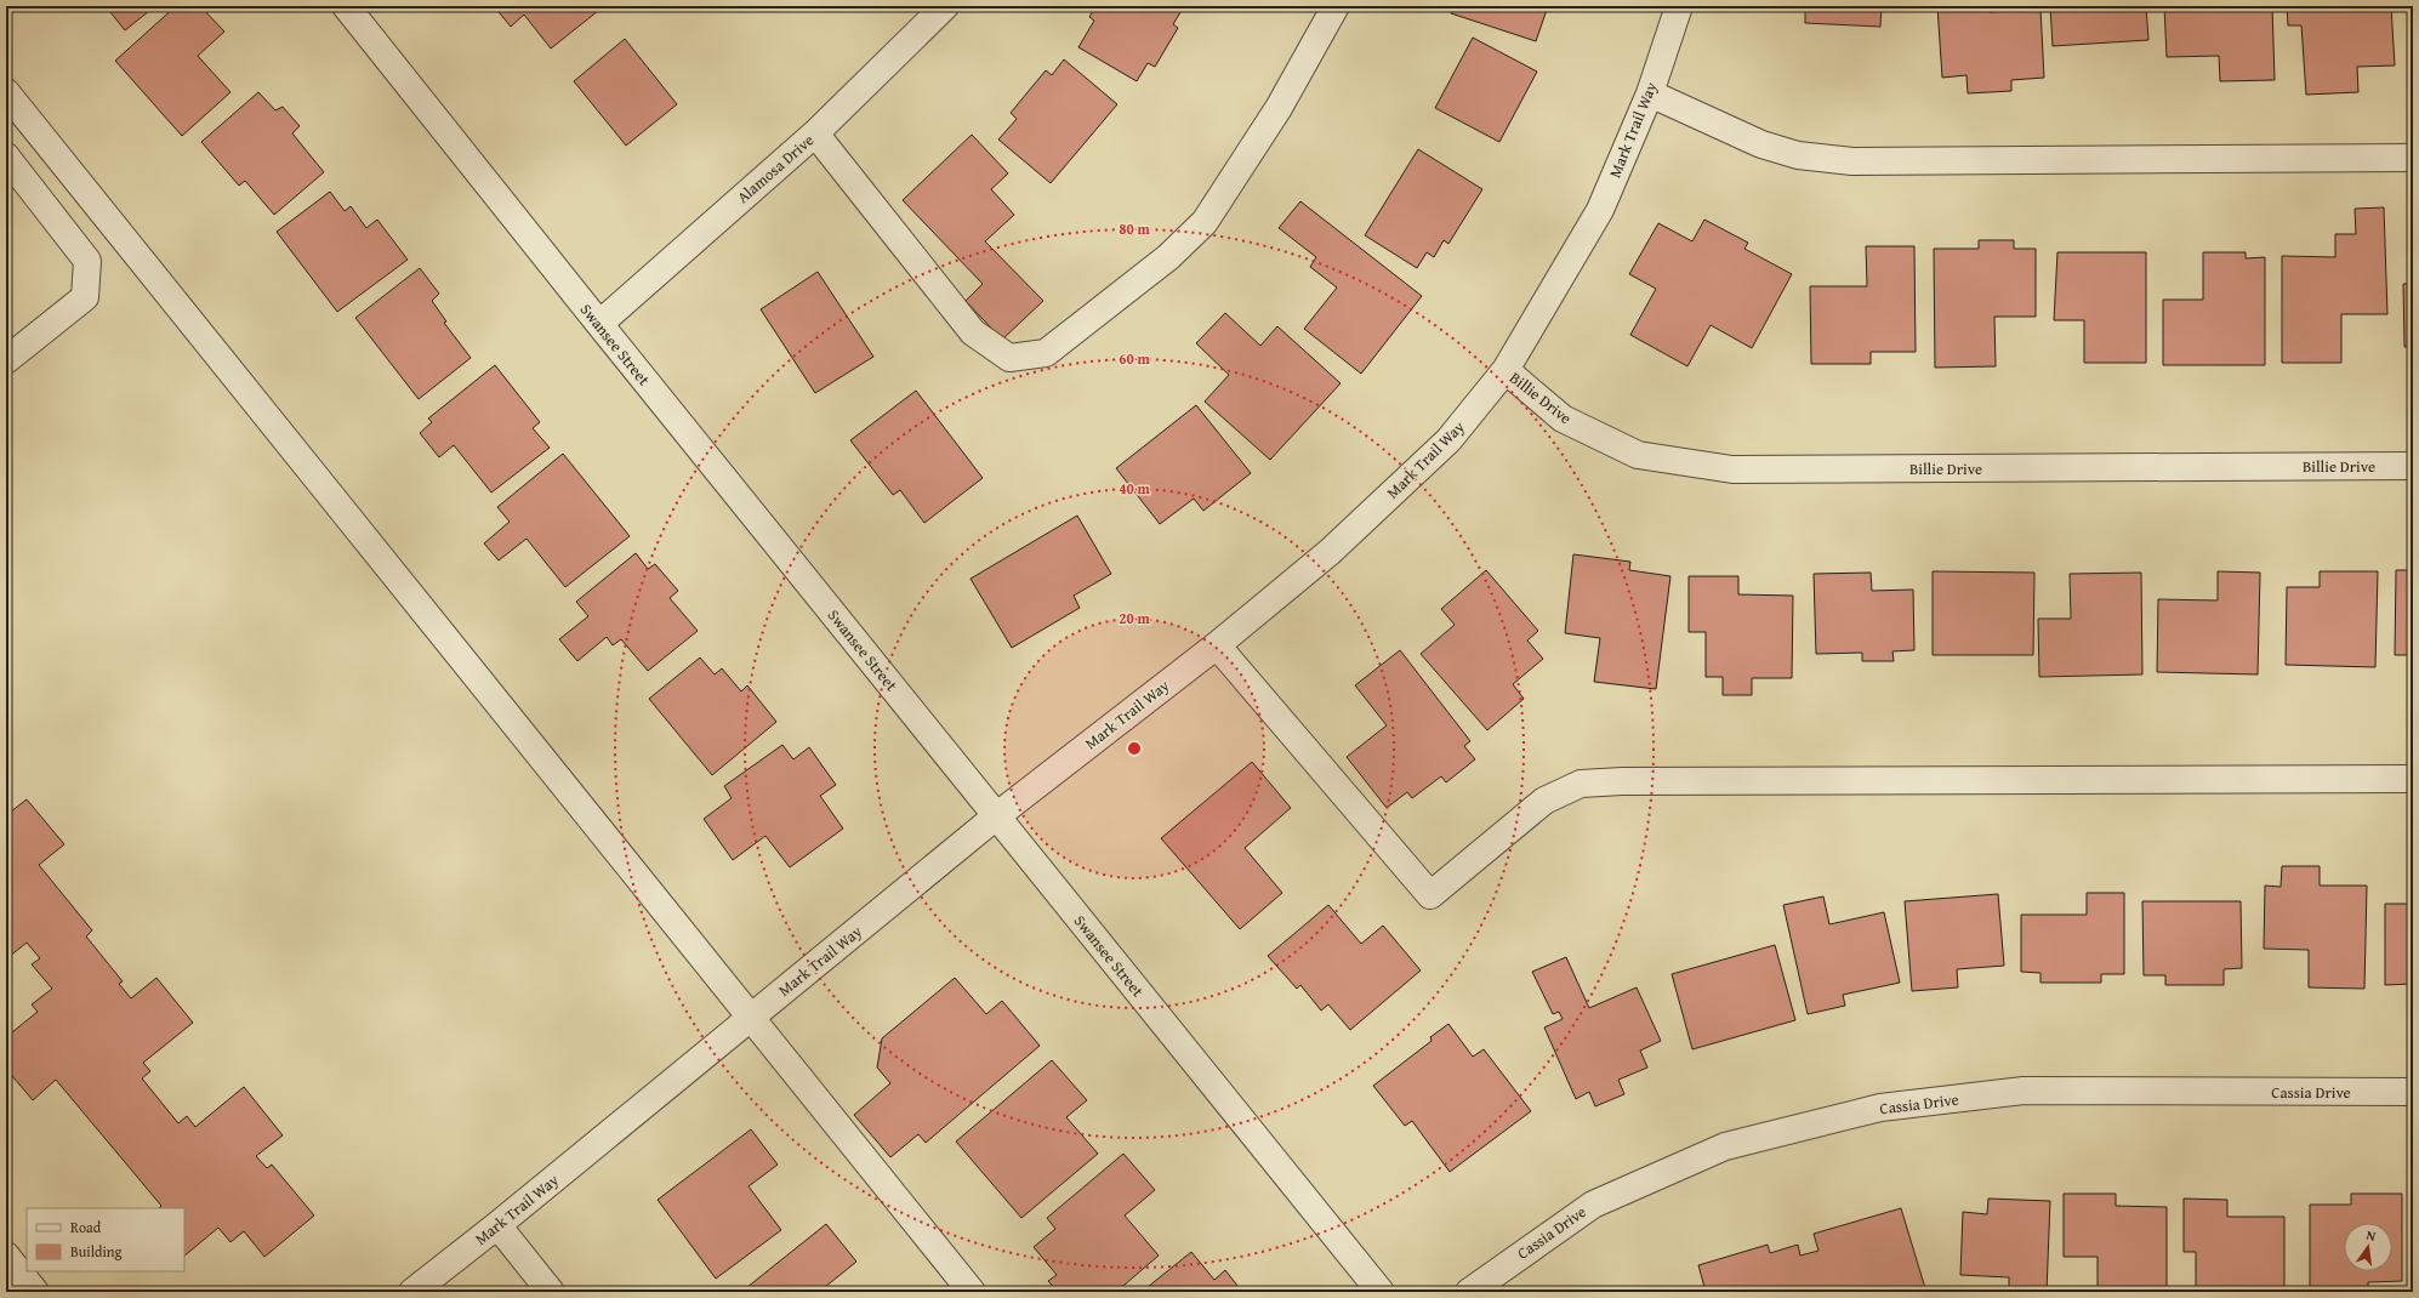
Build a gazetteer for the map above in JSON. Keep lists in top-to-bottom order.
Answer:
{
  "streets": {
    "street": [
      "Mark Trail Way",
      "Alamosa Drive",
      "Swansee Street",
      "Billie Drive",
      "Cassia Drive"
    ]
  },
  "crossings": [
    ["Mark Trail Way", "Swansee Street"],
    ["Mark Trail Way", "Billie Drive"],
    ["Alamosa Drive", "Swansee Street"]
  ],
  "legend": ["Road", "Building"],
  "north": "top",
  "rings": [
    "80 m",
    "60 m",
    "40 m",
    "20 m"
  ]
}
